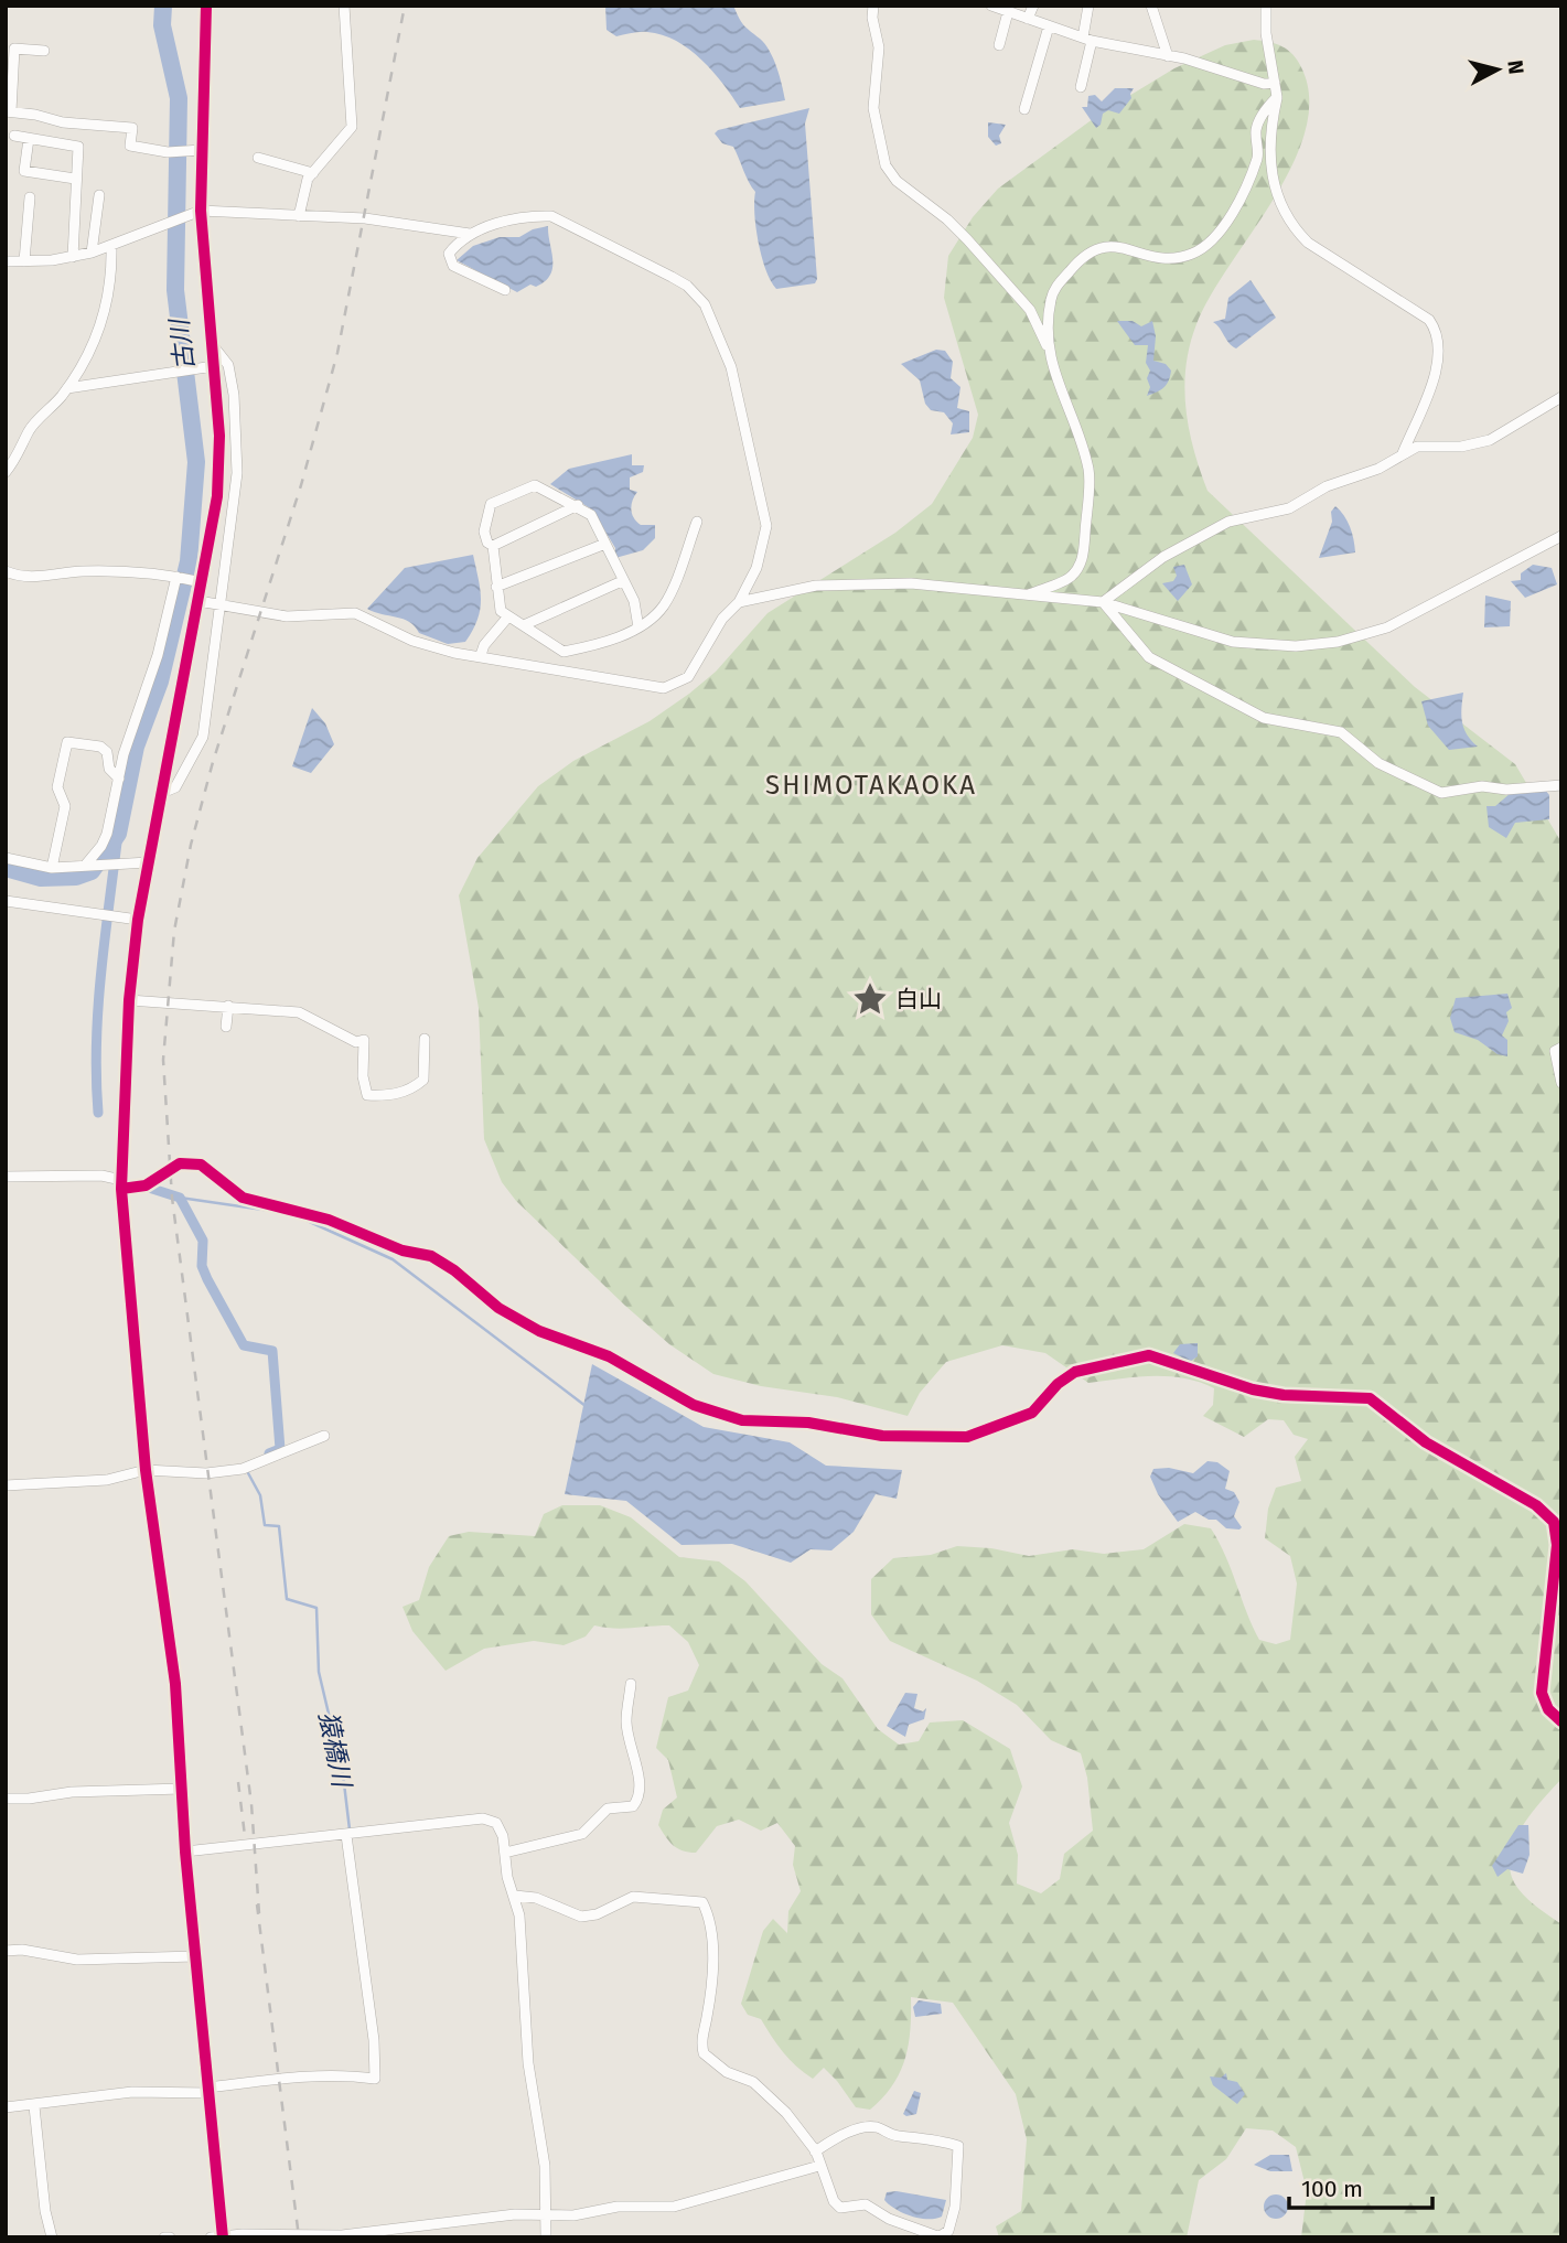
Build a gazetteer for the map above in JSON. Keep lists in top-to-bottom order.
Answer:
{
  "districts": ["SHIMOTAKAOKA"],
  "water": ["古川", "猿橋川"],
  "places": {
    "place": ["白山"]
  },
  "scale_bar": "100 m",
  "north": "right"
}
